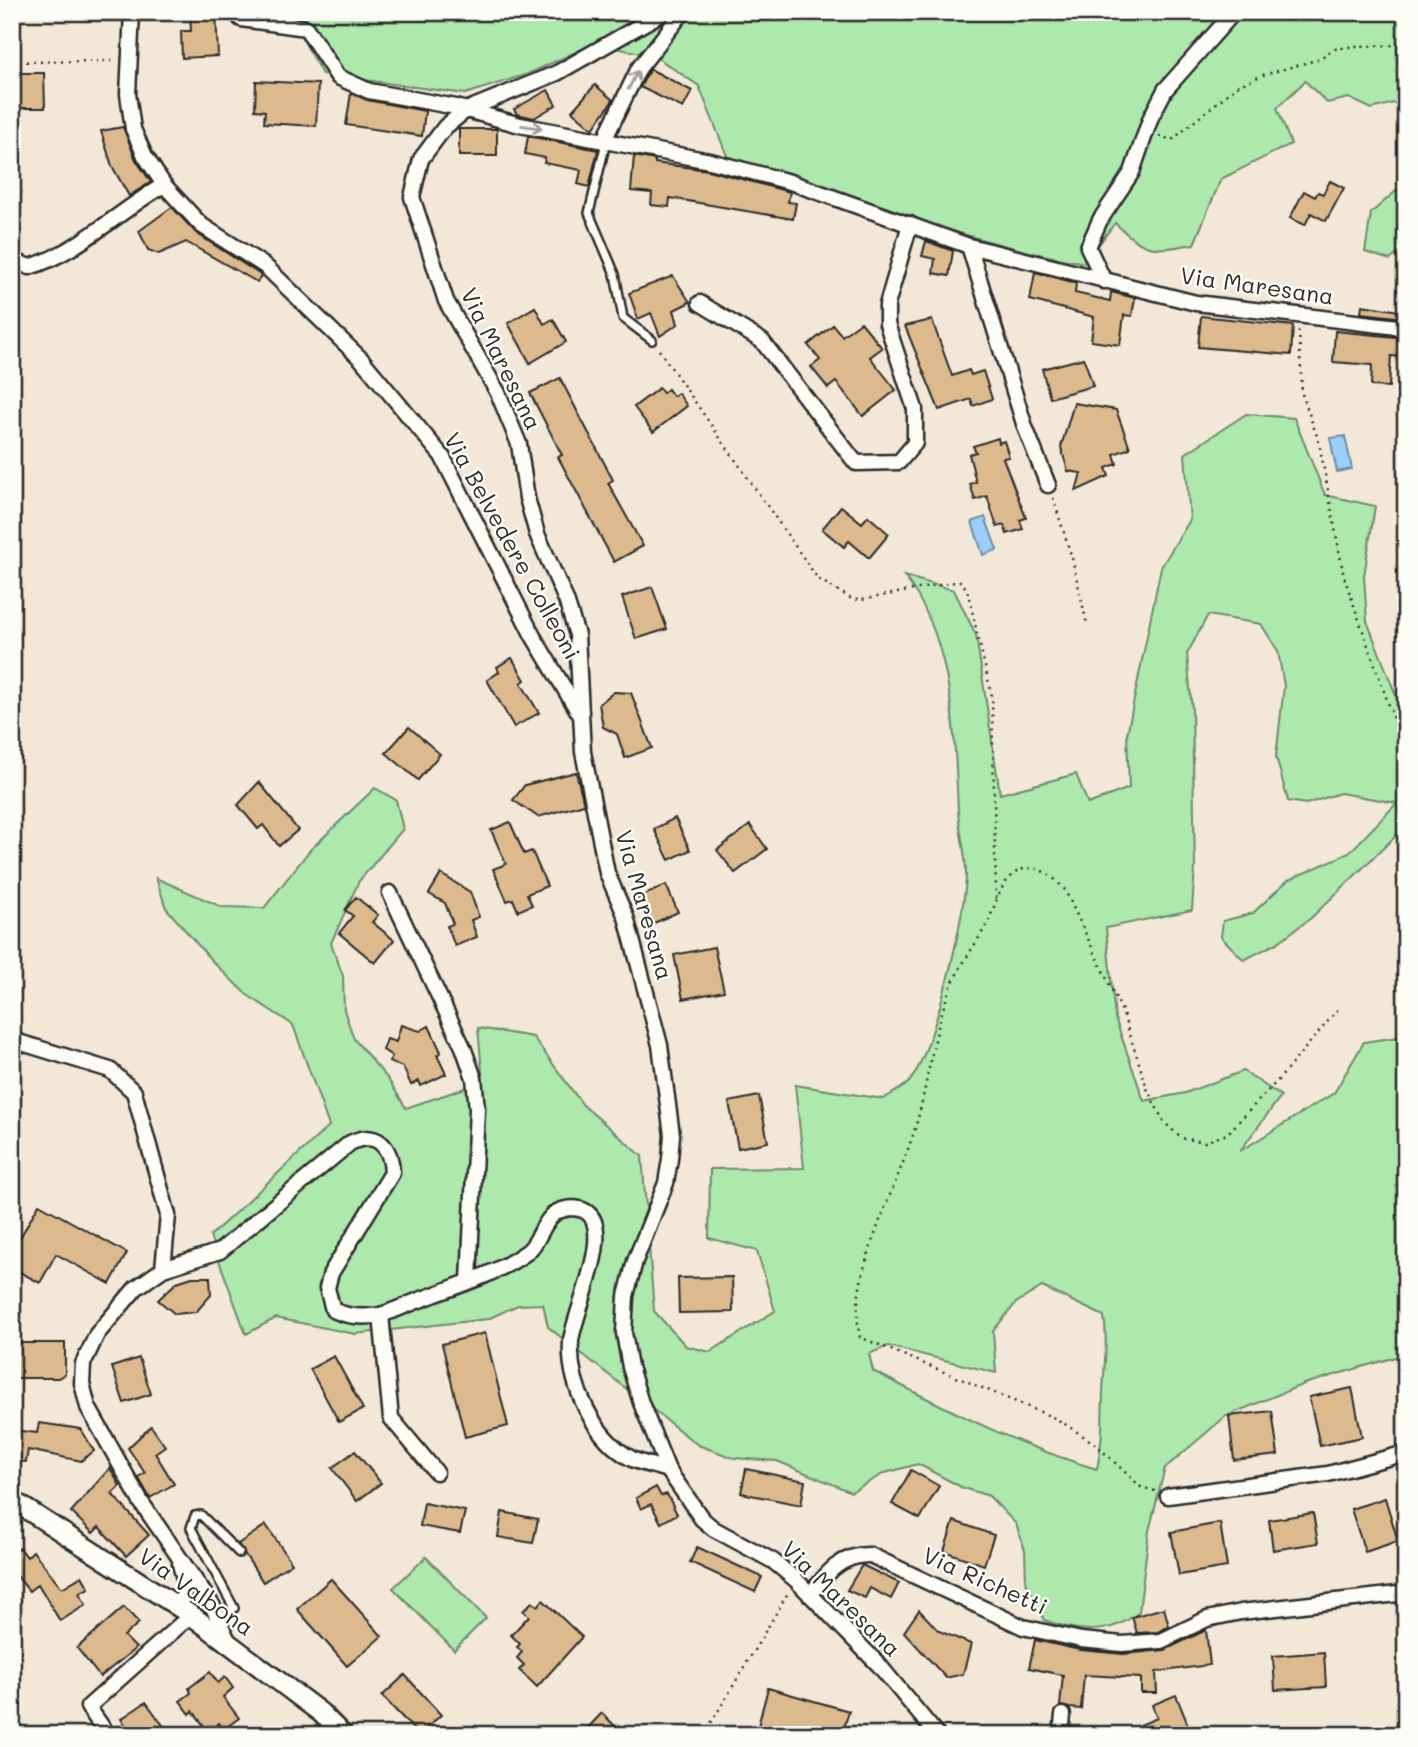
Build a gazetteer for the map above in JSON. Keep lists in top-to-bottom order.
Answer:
{
  "streets": {
    "street": [
      "Via Maresana",
      "Via Belvedere Colleoni",
      "Via Richetti",
      "Via Valbona"
    ]
  },
  "crossings": [
    ["Via Maresana", "Via Belvedere Colleoni"],
    ["Via Maresana", "Via Richetti"]
  ]
}
